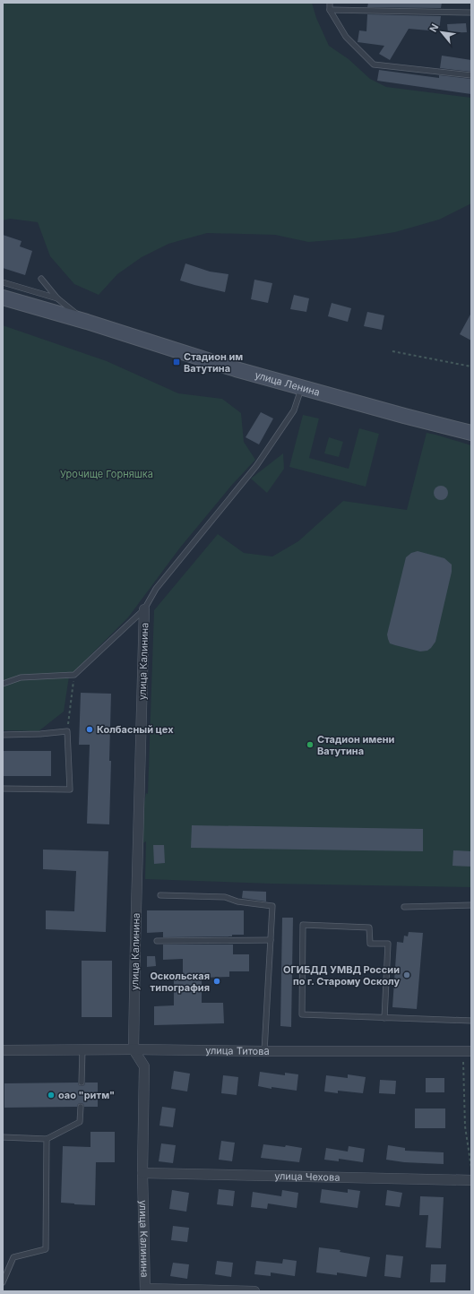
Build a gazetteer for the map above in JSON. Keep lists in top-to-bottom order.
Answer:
{
  "streets": {
    "main road": ["улица Ленина"],
    "street": ["улица Калинина", "улица Титова", "улица Чехова"]
  },
  "crossings": [
    ["улица Калинина", "улица Титова"],
    ["улица Калинина", "улица Чехова"]
  ],
  "parks": ["Урочище Горняшка"],
  "places": {
    "transit": ["Стадион им Ватутина"],
    "other": [
      "Колбасный цех",
      "Стадион имени Ватутина",
      "ОГИБДД УМВД России по г. Старому Осколу",
      "Оскольская типография",
      "оао \"ритм\""
    ]
  },
  "north": "top left"
}
